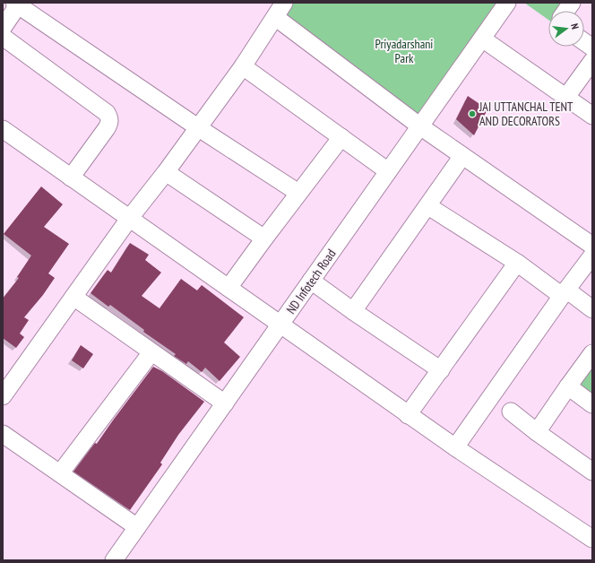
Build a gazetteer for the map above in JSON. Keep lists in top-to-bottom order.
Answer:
{
  "streets": {
    "street": ["ND Infotech Road"]
  },
  "parks": ["Priyadarshani Park"],
  "places": ["JAI UTTANCHAL TENT AND DECORATORS"],
  "north": "right"
}
